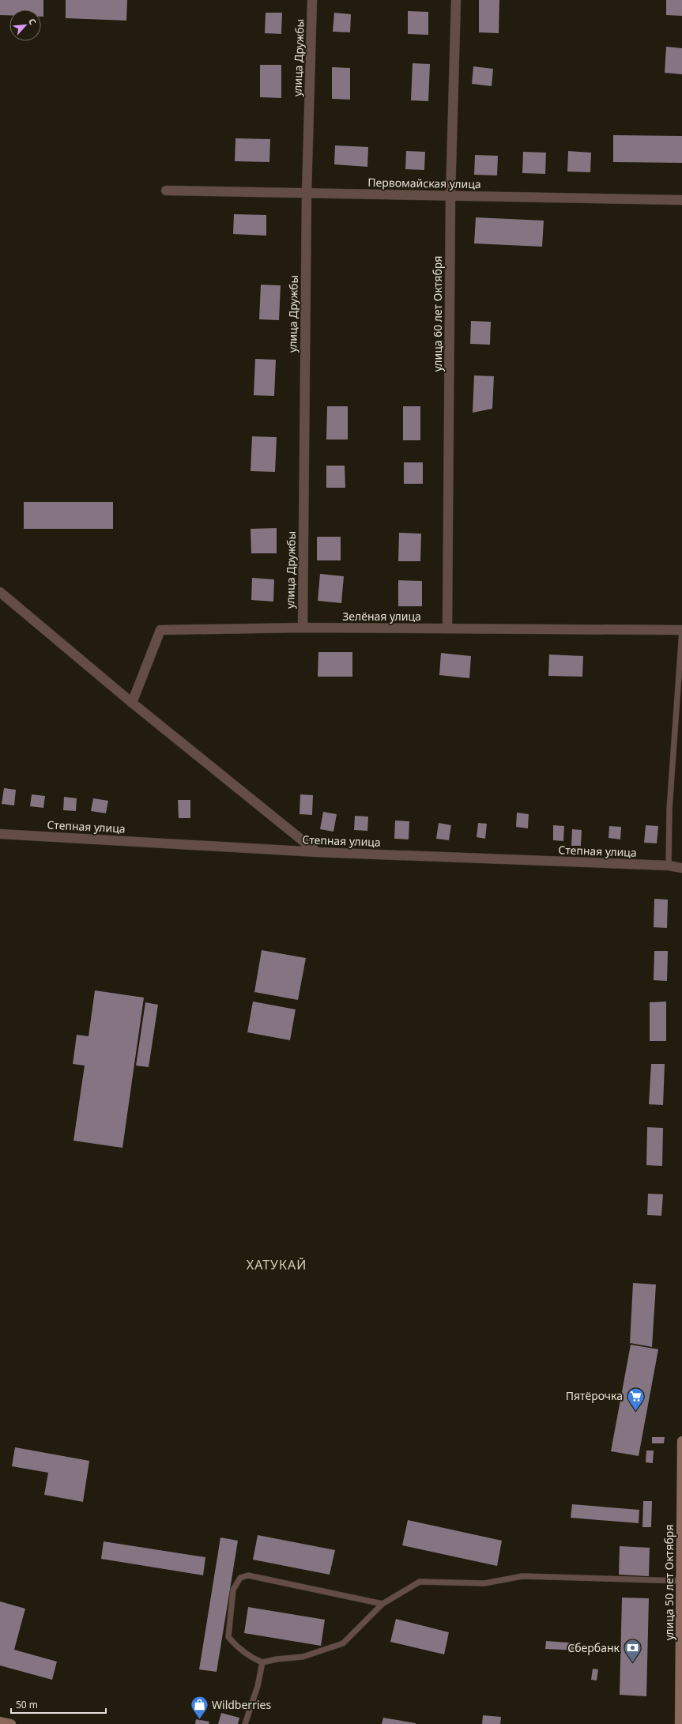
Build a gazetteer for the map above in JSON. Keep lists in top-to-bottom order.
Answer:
{
  "streets": {
    "street": [
      "улица Дружбы",
      "Первомайская улица",
      "улица 60 лет Октября",
      "Зелёная улица",
      "Степная улица",
      "улица 50 лет Октября"
    ]
  },
  "crossings": [
    ["улица Дружбы", "Первомайская улица"],
    ["улица Дружбы", "Зелёная улица"],
    ["Первомайская улица", "улица 60 лет Октября"],
    ["улица 60 лет Октября", "Зелёная улица"]
  ],
  "districts": ["ХАТУКАЙ"],
  "places": {
    "supermarket": ["Пятёрочка"],
    "bank": ["Сбербанк"],
    "shop": ["Wildberries"]
  },
  "scale_bar": "50 m",
  "north": "top right"
}
